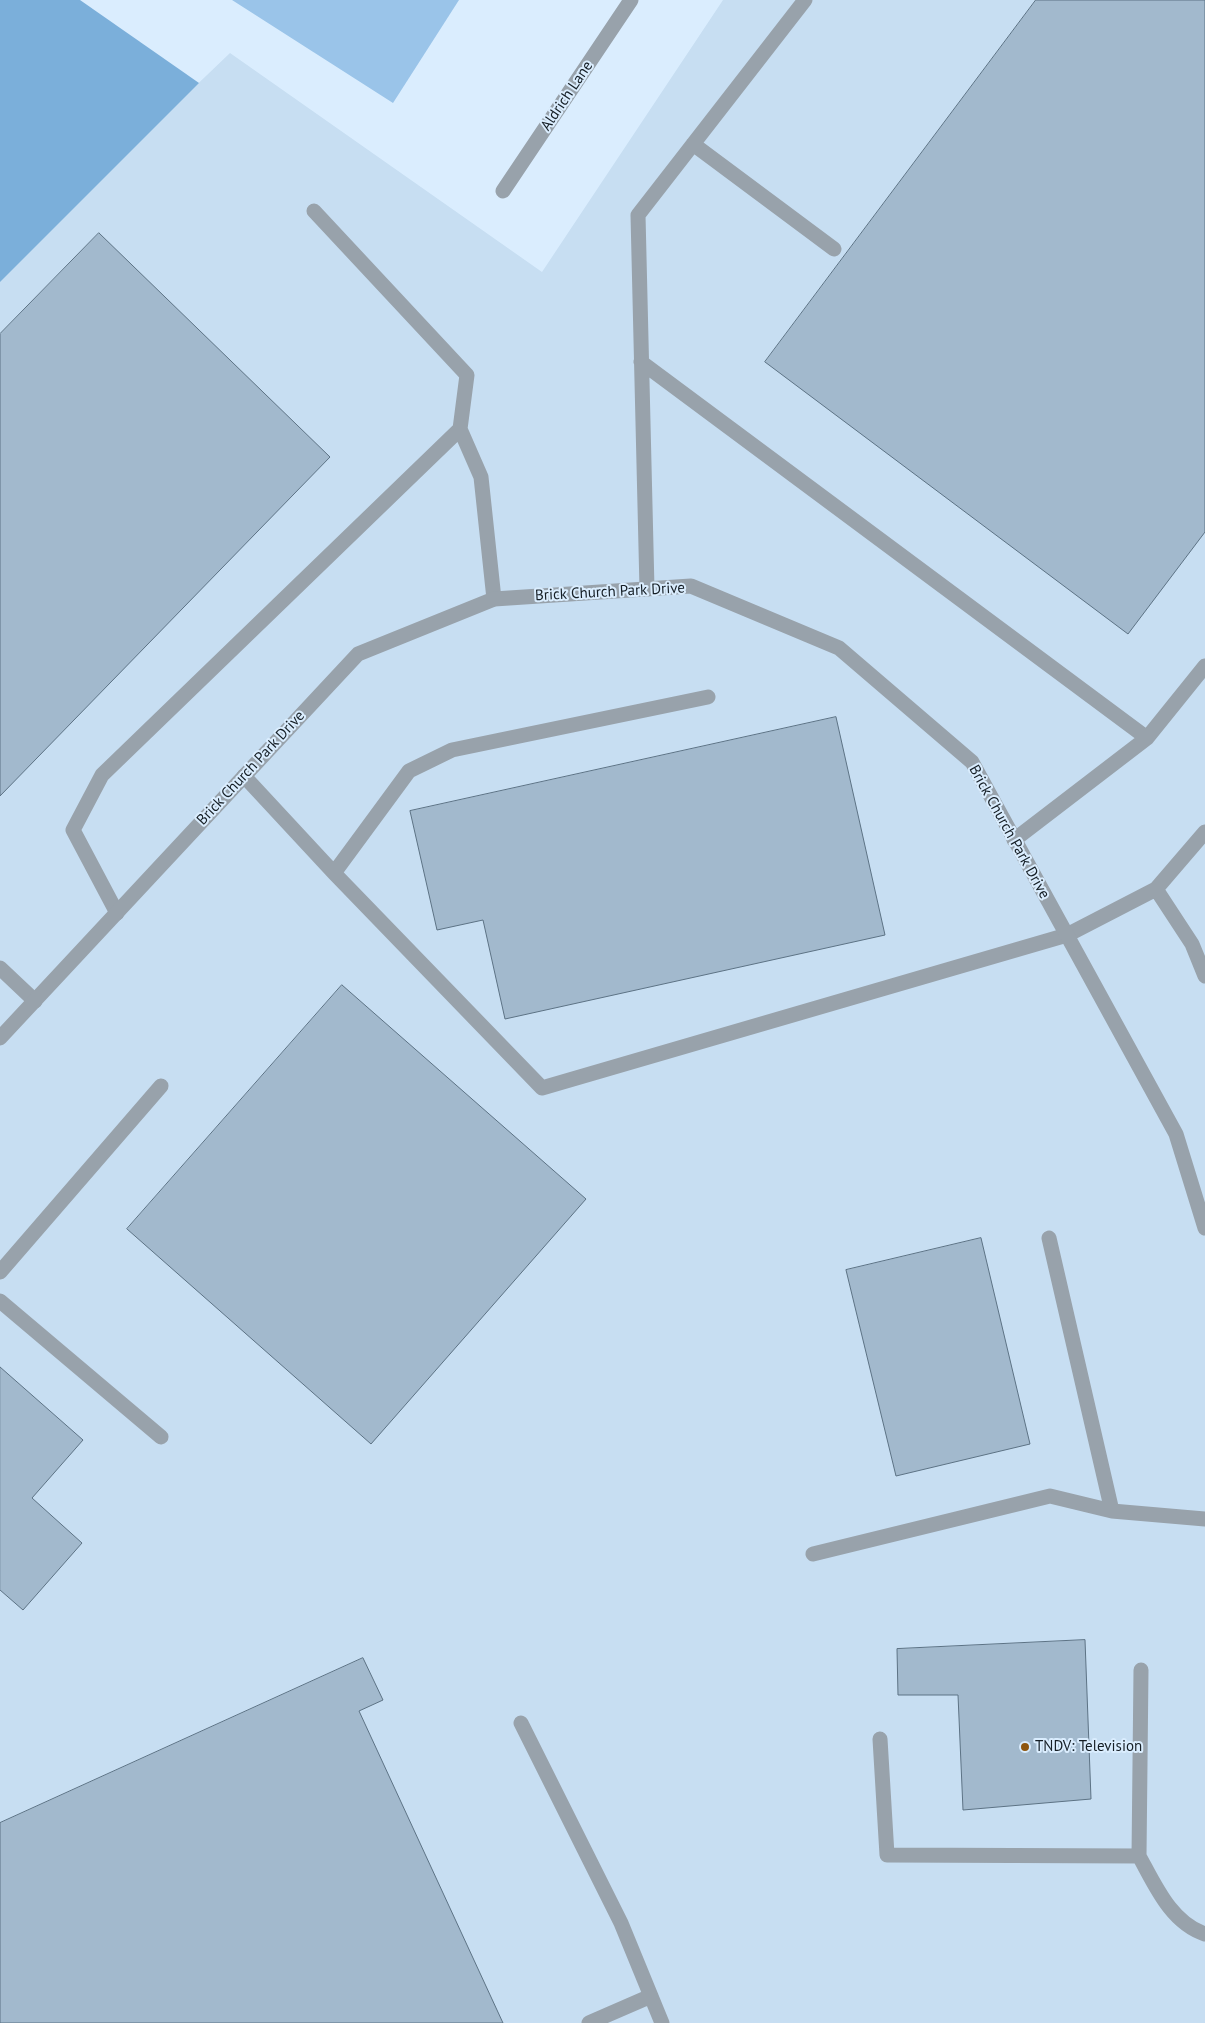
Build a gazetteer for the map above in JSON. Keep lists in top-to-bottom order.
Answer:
{
  "streets": {
    "street": ["Aldrich Lane", "Brick Church Park Drive"]
  },
  "places": ["TNDV: Television"]
}
